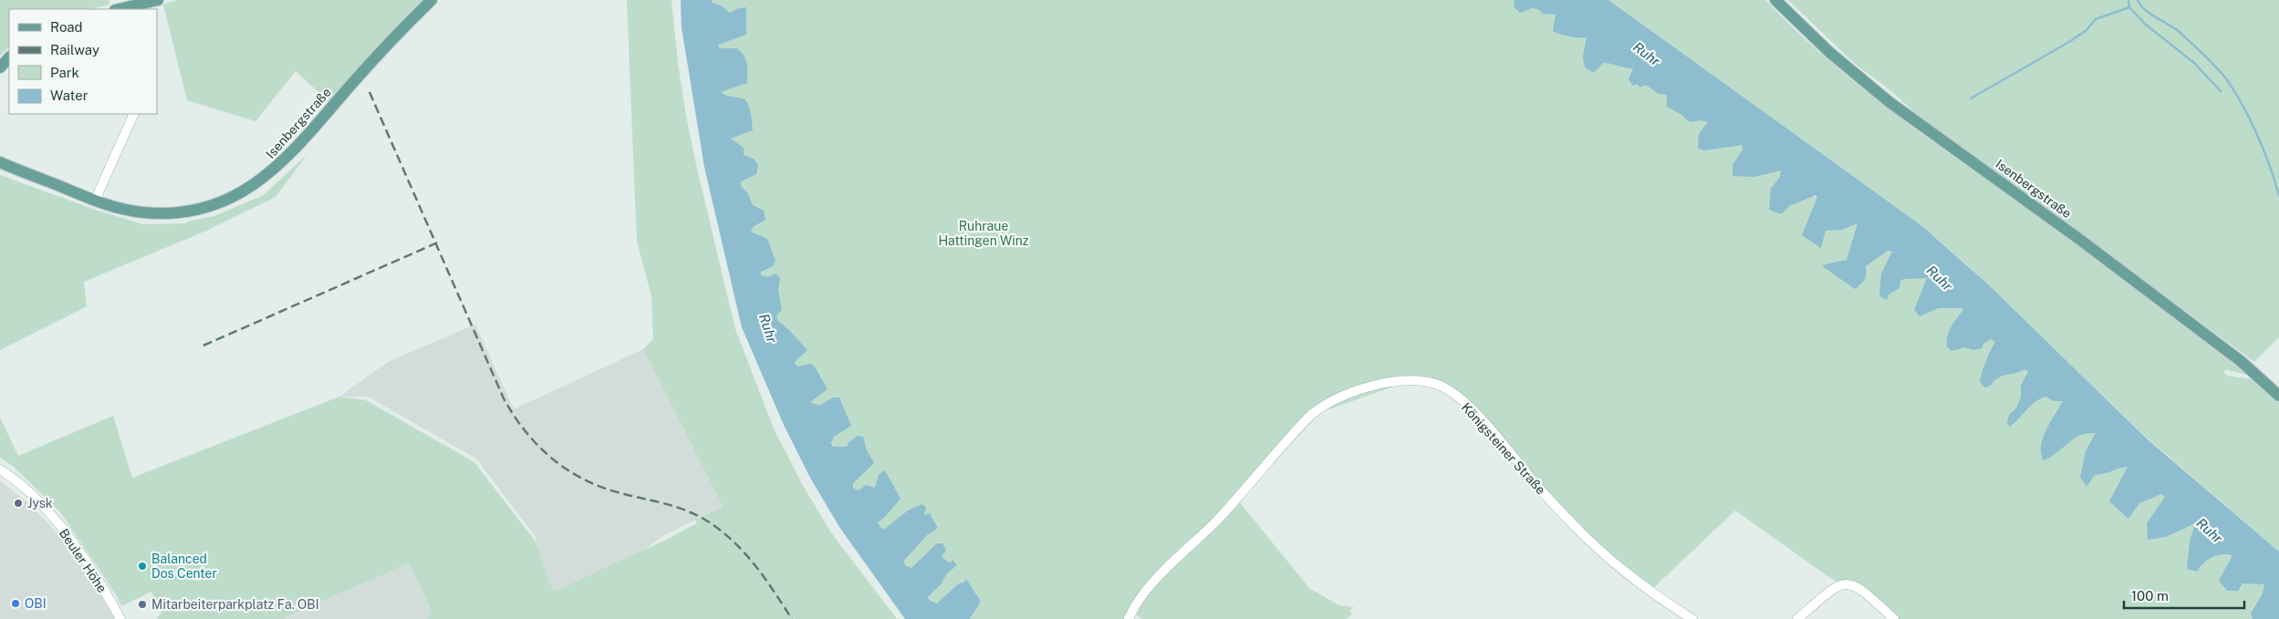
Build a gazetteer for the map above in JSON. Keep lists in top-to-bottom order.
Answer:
{
  "streets": {
    "main road": ["Isenbergstraße"],
    "street": ["Königsteiner Straße", "Beuler Höhe"]
  },
  "water": ["Ruhr"],
  "parks": ["Ruhraue Hattingen Winz"],
  "places": [
    "Jysk",
    "Balanced Dos Center",
    "OBI",
    "Mitarbeiterparkplatz Fa. OBI"
  ],
  "legend": [
    "Road",
    "Railway",
    "Park",
    "Water"
  ],
  "scale_bar": "100 m"
}
